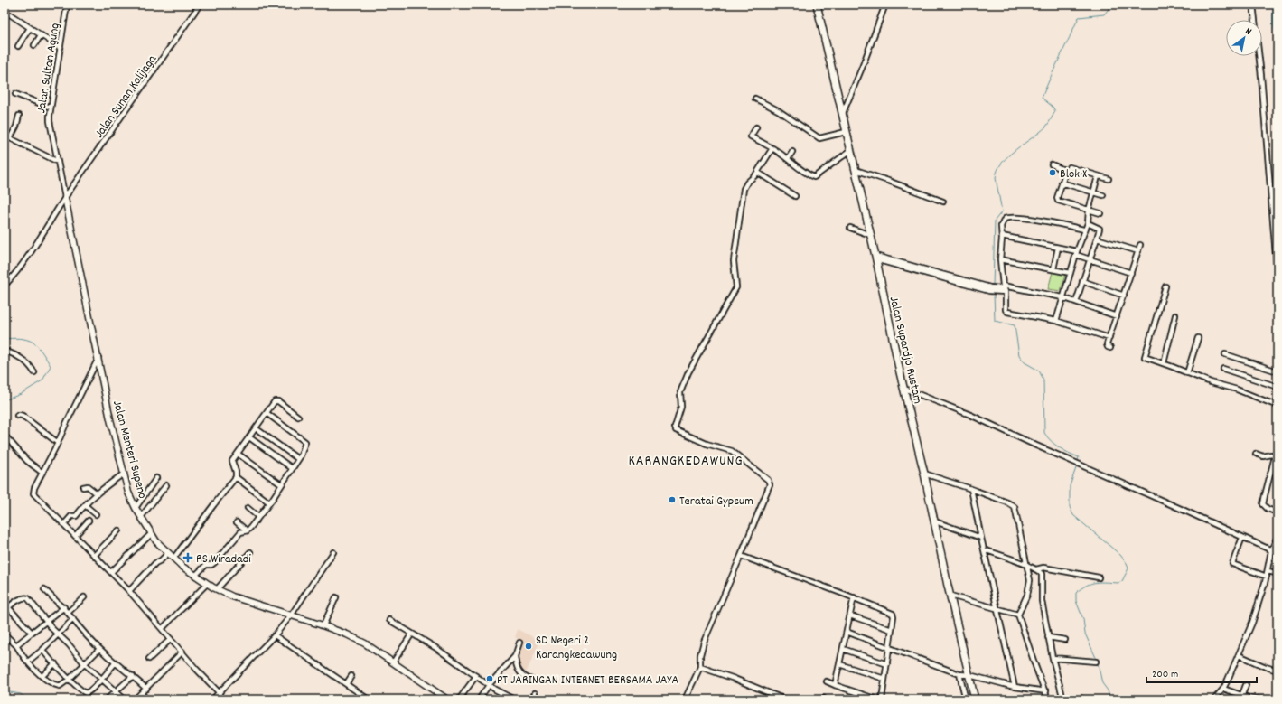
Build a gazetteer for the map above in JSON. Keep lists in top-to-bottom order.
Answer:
{
  "streets": {
    "highway": ["Jalan Supardjo Rustam"],
    "main road": ["Jalan Menteri Supeno"],
    "street": ["Jalan Sultan Agung", "Jalan Sunan Kalijaga"]
  },
  "crossings": [
    ["Jalan Sultan Agung", "Jalan Sunan Kalijaga"],
    ["Jalan Sultan Agung", "Jalan Menteri Supeno"],
    ["Jalan Sunan Kalijaga", "Jalan Menteri Supeno"]
  ],
  "districts": ["KARANGKEDAWUNG"],
  "places": {
    "other": [
      "Blok X",
      "Teratai Gypsum",
      "SD Negeri 2 Karangkedawung",
      "PT JARINGAN INTERNET BERSAMA JAYA"
    ],
    "health": ["RS Wiradadi"]
  },
  "scale_bar": "200 m",
  "north": "top right"
}
